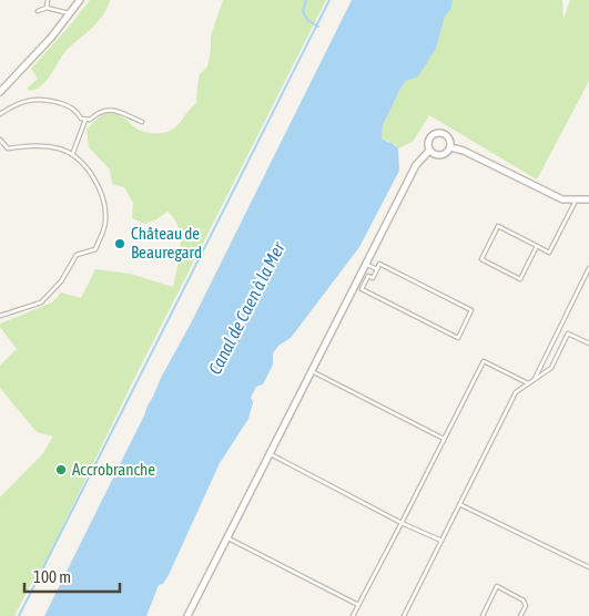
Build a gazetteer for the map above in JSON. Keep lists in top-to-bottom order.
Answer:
{
  "water": ["Canal de Caen à la Mer"],
  "places": ["Château de Beauregard", "Accrobranche"],
  "scale_bar": "100 m"
}
